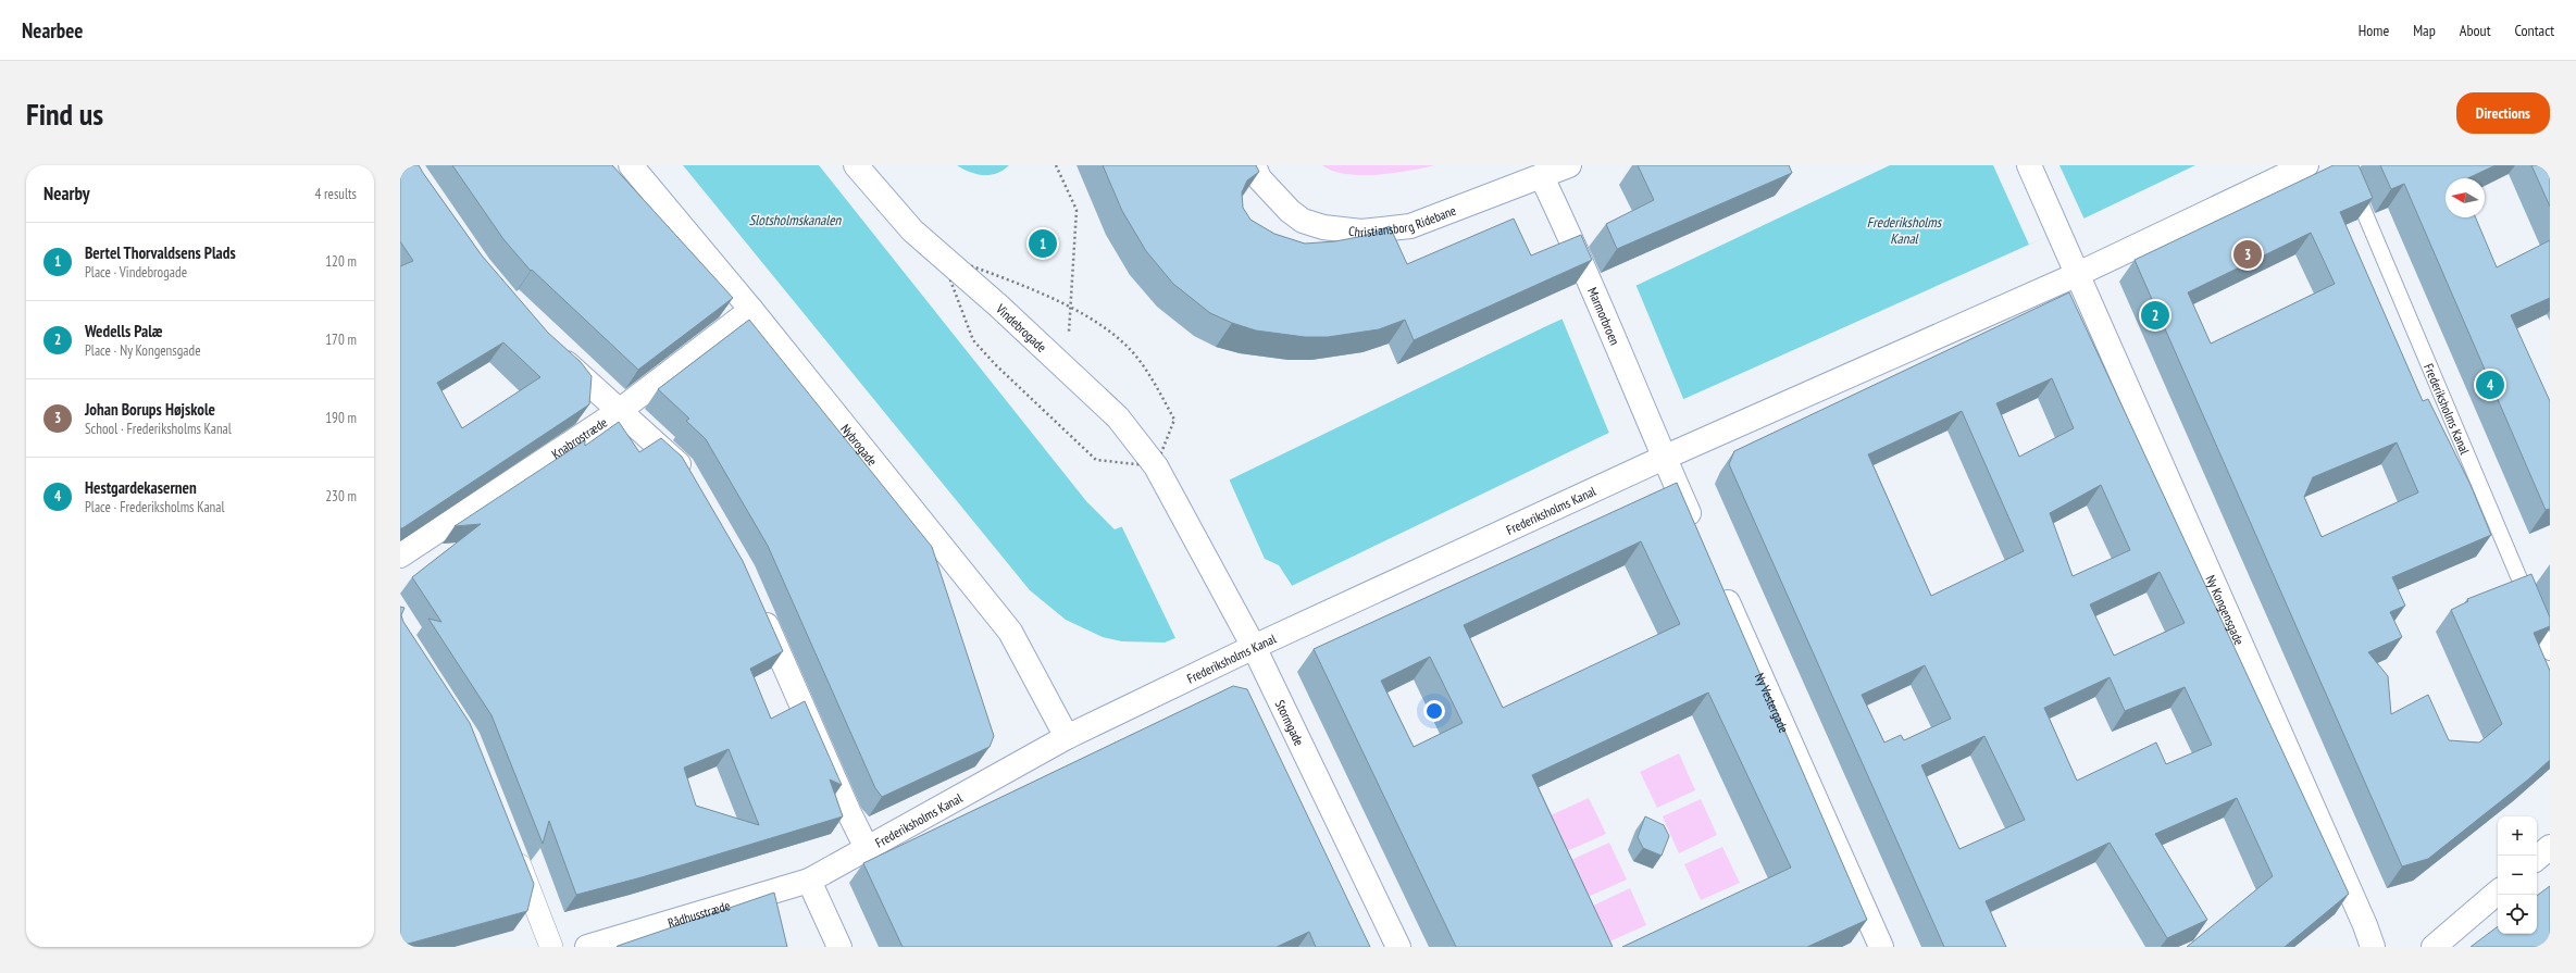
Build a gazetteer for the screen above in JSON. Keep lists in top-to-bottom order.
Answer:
{
  "streets": {
    "street": [
      "Christiansborg Ridebane",
      "Marmorbroen",
      "Vindebrogade",
      "Frederiksholms Kanal",
      "Knabrostræde",
      "Nybrogade",
      "Ny Kongensgade",
      "Ny Vestergade",
      "Stormgade",
      "Rådhusstræde"
    ]
  },
  "crossings": [
    ["Christiansborg Ridebane", "Marmorbroen"],
    ["Marmorbroen", "Frederiksholms Kanal"],
    ["Vindebrogade", "Stormgade"],
    ["Frederiksholms Kanal", "Nybrogade"],
    ["Frederiksholms Kanal", "Ny Kongensgade"],
    ["Frederiksholms Kanal", "Stormgade"],
    ["Frederiksholms Kanal", "Rådhusstræde"],
    ["Knabrostræde", "Nybrogade"]
  ],
  "water": ["Slotsholmskanalen", "Frederiksholms Kanal"],
  "north": "left",
  "page": {
    "header": "Nearbee",
    "nav": [
      "Home",
      "Map",
      "About",
      "Contact"
    ],
    "buttons": "Directions",
    "title": "Find us",
    "heading": ["Nearby", "4 results"],
    "list": [
      {
        "mark": "1",
        "name": "Bertel Thorvaldsens Plads",
        "note": "Place · Vindebrogade",
        "value": "120 m"
      },
      {
        "mark": "2",
        "name": "Wedells Palæ",
        "note": "Place · Ny Kongensgade",
        "value": "170 m"
      },
      {
        "mark": "3",
        "name": "Johan Borups Højskole",
        "note": "School · Frederiksholms Kanal",
        "value": "190 m"
      },
      {
        "mark": "4",
        "name": "Hestgardekasernen",
        "note": "Place · Frederiksholms Kanal",
        "value": "230 m"
      }
    ],
    "pins": [
      "1",
      "3",
      "2",
      "4"
    ],
    "map_buttons": ["+", "−"]
  }
}
